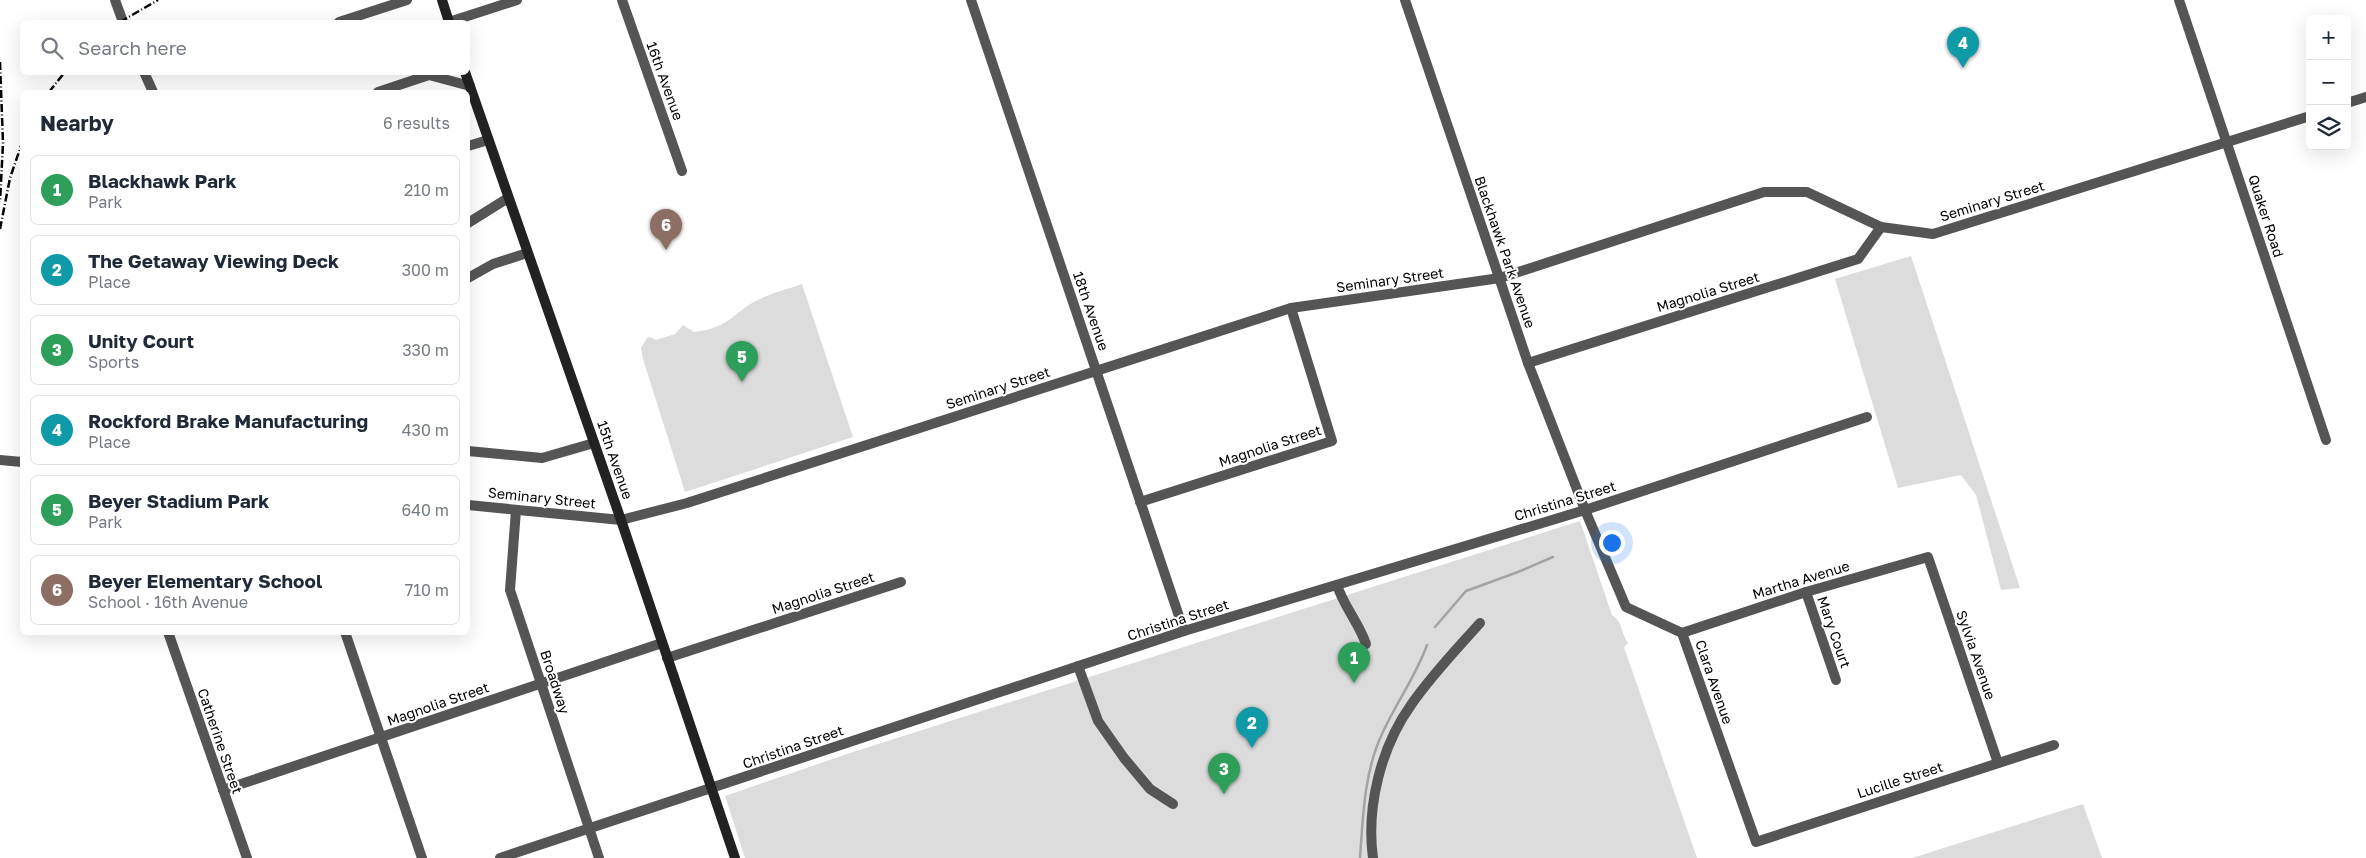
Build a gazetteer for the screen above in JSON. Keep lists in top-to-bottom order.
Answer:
{
  "streets": {
    "main road": ["15th Avenue"],
    "street": [
      "16th Avenue",
      "Seminary Street",
      "Quaker Road",
      "Blackhawk Park Avenue",
      "Magnolia Street",
      "18th Avenue",
      "Christina Street",
      "Martha Avenue",
      "Mary Court",
      "Sylvia Avenue",
      "Broadway",
      "Clara Avenue",
      "Catherine Street",
      "Lucille Street"
    ]
  },
  "crossings": [
    ["Seminary Street", "Quaker Road"],
    ["Seminary Street", "Blackhawk Park Avenue"],
    ["Seminary Street", "Magnolia Street"],
    ["Seminary Street", "18th Avenue"],
    ["Seminary Street", "15th Avenue"],
    ["Seminary Street", "Broadway"],
    ["Blackhawk Park Avenue", "Magnolia Street"],
    ["Blackhawk Park Avenue", "Christina Street"],
    ["Blackhawk Park Avenue", "Clara Avenue"],
    ["Magnolia Street", "18th Avenue"],
    ["Magnolia Street", "15th Avenue"],
    ["Magnolia Street", "Broadway"],
    ["Magnolia Street", "Catherine Street"],
    ["18th Avenue", "Christina Street"],
    ["15th Avenue", "Christina Street"],
    ["Christina Street", "Broadway"],
    ["Christina Street", "Clara Avenue"],
    ["Martha Avenue", "Mary Court"],
    ["Martha Avenue", "Sylvia Avenue"],
    ["Martha Avenue", "Clara Avenue"],
    ["Sylvia Avenue", "Lucille Street"],
    ["Clara Avenue", "Lucille Street"]
  ],
  "page": {
    "map_buttons": ["+", "−"],
    "search": "Search here",
    "pins": [
      "4",
      "6",
      "5",
      "1",
      "2",
      "3"
    ],
    "heading": ["Nearby", "6 results"],
    "list": [
      {
        "mark": "1",
        "name": "Blackhawk Park",
        "note": "Park",
        "value": "210 m"
      },
      {
        "mark": "2",
        "name": "The Getaway Viewing Deck",
        "note": "Place",
        "value": "300 m"
      },
      {
        "mark": "3",
        "name": "Unity Court",
        "note": "Sports",
        "value": "330 m"
      },
      {
        "mark": "4",
        "name": "Rockford Brake Manufacturing",
        "note": "Place",
        "value": "430 m"
      },
      {
        "mark": "5",
        "name": "Beyer Stadium Park",
        "note": "Park",
        "value": "640 m"
      },
      {
        "mark": "6",
        "name": "Beyer Elementary School",
        "note": "School · 16th Avenue",
        "value": "710 m"
      }
    ]
  }
}
